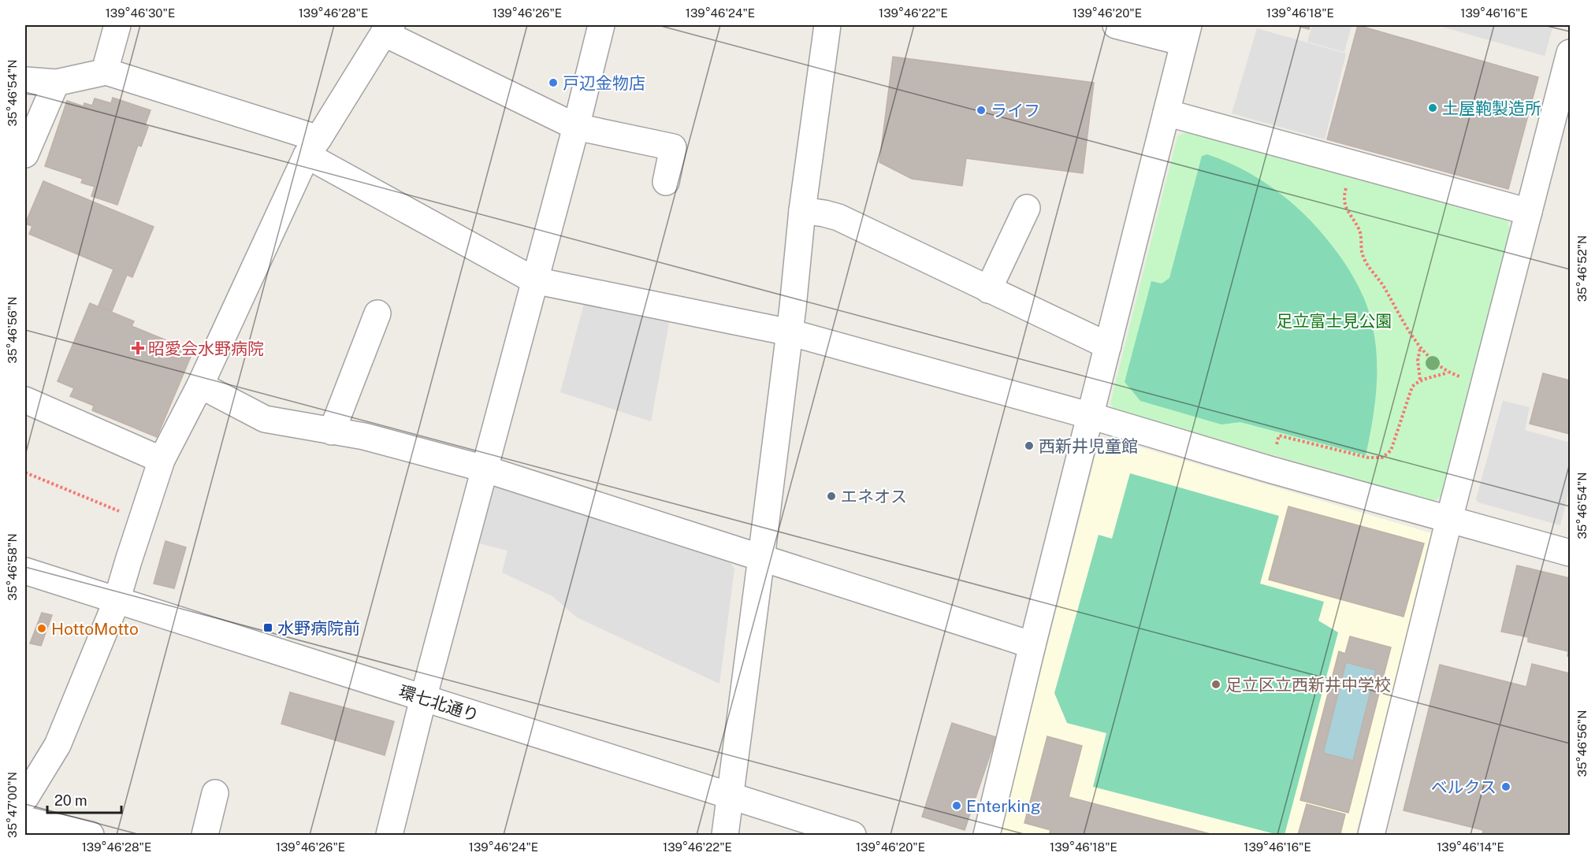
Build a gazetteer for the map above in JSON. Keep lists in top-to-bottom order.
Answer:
{
  "streets": {
    "street": ["環七北通り"]
  },
  "parks": ["足立富士見公園"],
  "places": {
    "other": [
      "戸辺金物店",
      "土屋鞄製造所",
      "ライフ",
      "西新井児童館",
      "エネオス",
      "HottoMotto",
      "足立区立西新井中学校",
      "ベルクス",
      "Enterking"
    ],
    "health": ["昭愛会水野病院"],
    "transit": ["水野病院前"]
  },
  "scale_bar": "20 m",
  "coordinates": [
    "139°46'30\"E",
    "139°46'28\"E",
    "139°46'26\"E",
    "139°46'24\"E",
    "139°46'22\"E",
    "139°46'20\"E",
    "139°46'18\"E",
    "139°46'16\"E",
    "35°46'54\"N",
    "35°46'52\"N",
    "35°46'56\"N",
    "35°46'58\"N",
    "35°47'00\"N",
    "139°46'14\"E"
  ]
}
